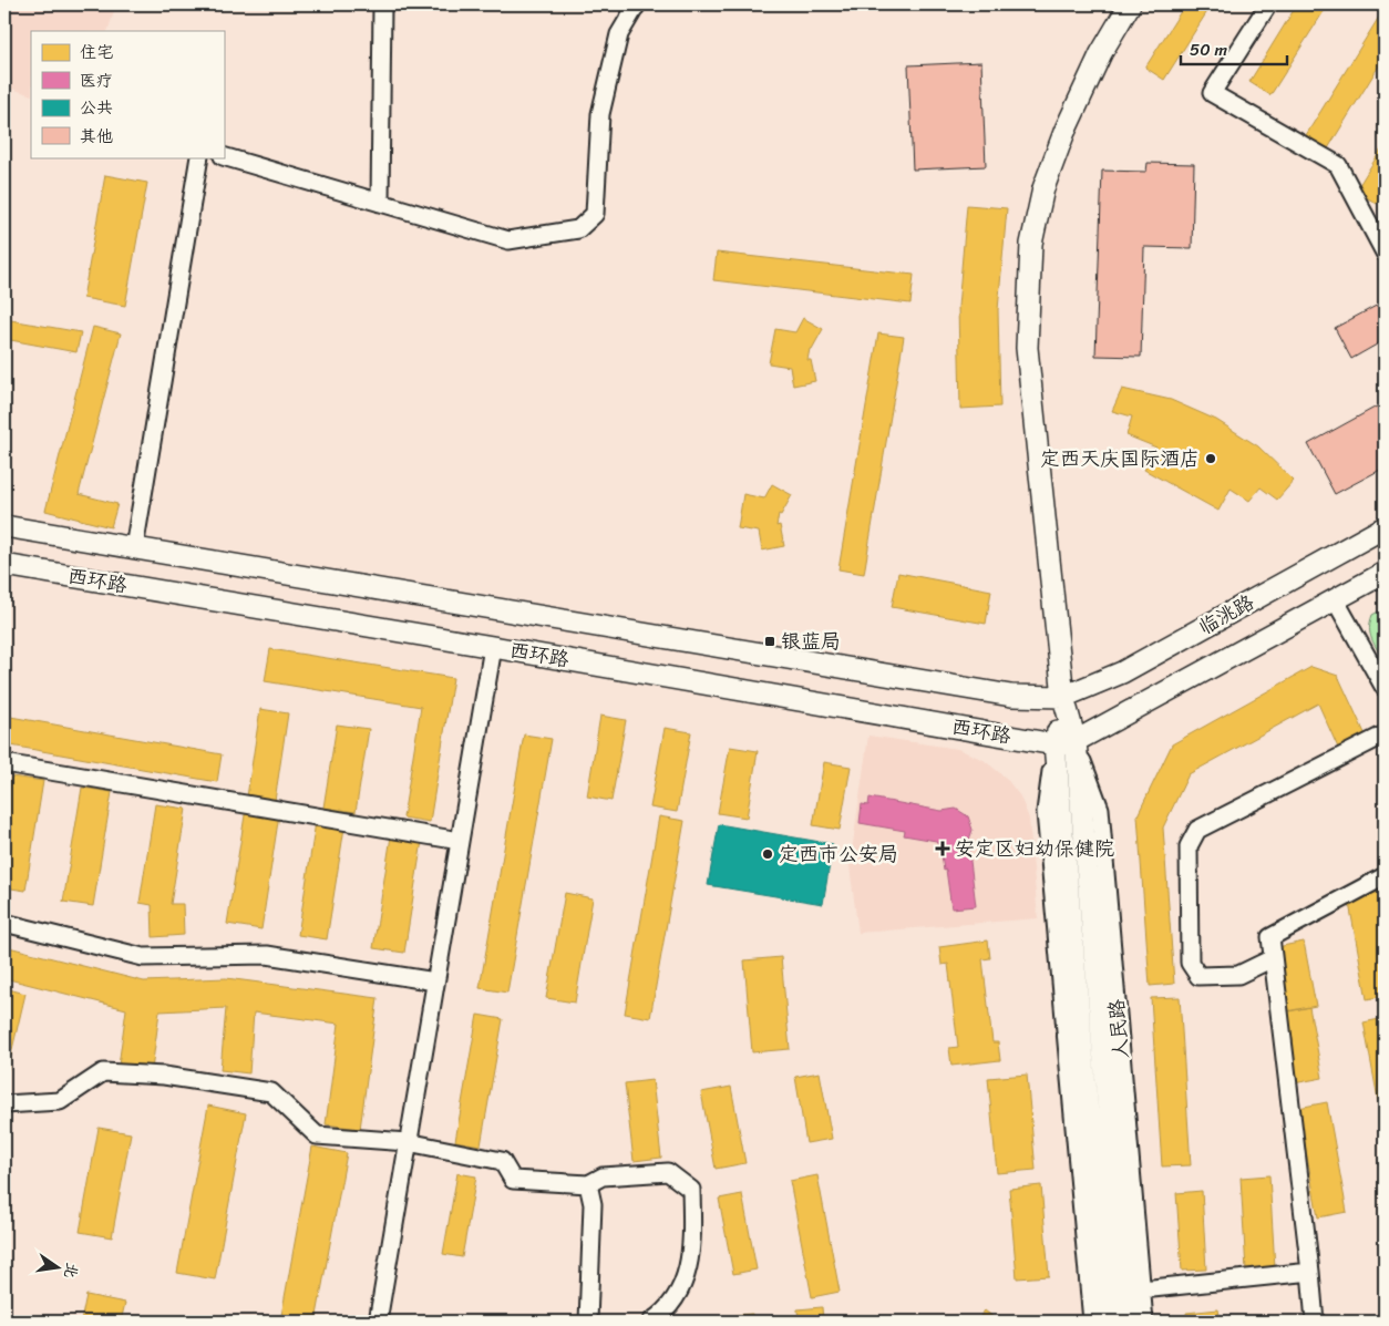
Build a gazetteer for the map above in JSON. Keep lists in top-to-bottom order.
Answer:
{
  "streets": {
    "main road": ["西环路", "临洮路", "人民路"]
  },
  "crossings": [
    ["西环路", "临洮路"],
    ["西环路", "人民路"],
    ["临洮路", "人民路"]
  ],
  "places": {
    "other": ["定西天庆国际酒店", "定西市公安局"],
    "transit": ["银蓝局"],
    "health": ["安定区妇幼保健院"]
  },
  "legend": [
    "住宅",
    "医疗",
    "公共",
    "其他"
  ],
  "scale_bar": "50 m",
  "north": "right"
}
